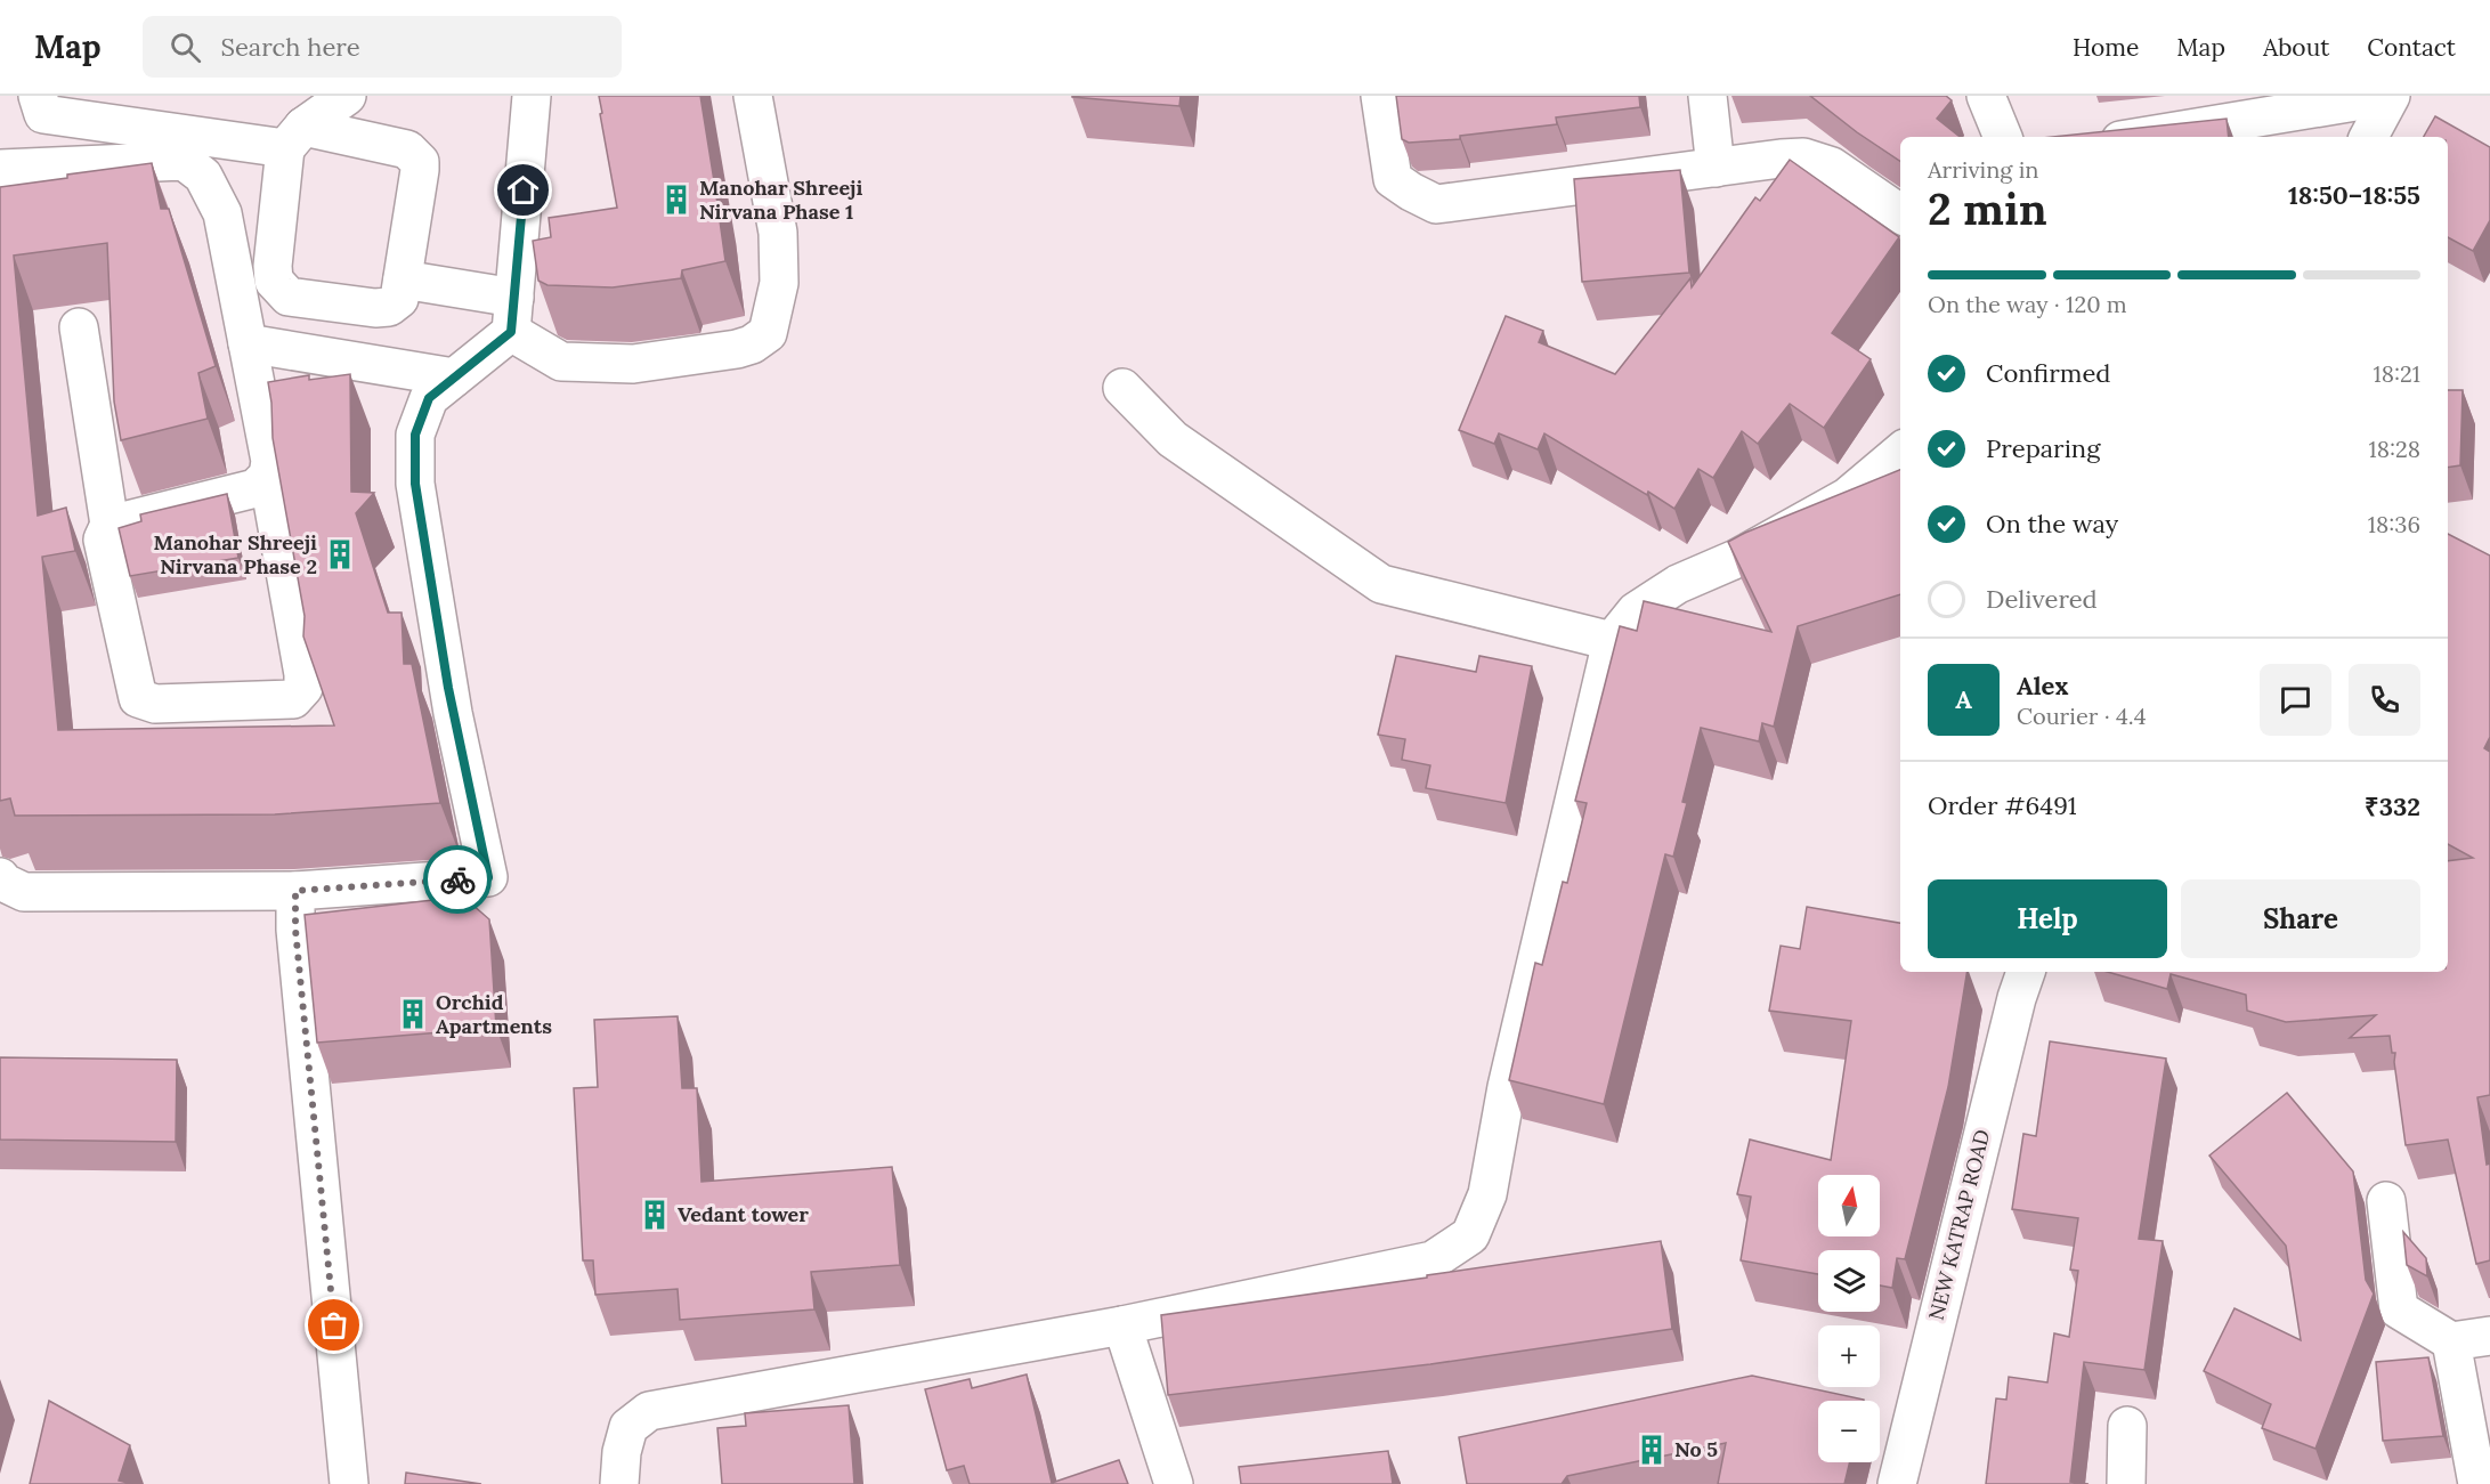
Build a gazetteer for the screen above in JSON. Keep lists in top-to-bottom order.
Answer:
{
  "streets": {
    "street": ["NEW KATRAP ROAD"]
  },
  "places": {
    "building": [
      "Manohar Shreeji Nirvana Phase 1",
      "Manohar Shreeji Nirvana Phase 2",
      "Orchid Apartments",
      "Vedant tower",
      "No 5"
    ]
  },
  "north": "top",
  "page": {
    "header": "Map",
    "search": "Search here",
    "nav": [
      "Home",
      "Map",
      "About",
      "Contact"
    ],
    "heading": ["2 min", "Arriving in", "18:50–18:55"],
    "panel": [
      "Alex",
      "Courier · 4.4",
      "Order #6491",
      "₹332"
    ],
    "bar": "On the way · 120 m",
    "list": [
      ["Confirmed", "18:21"],
      ["Preparing", "18:28"],
      ["On the way", "18:36"],
      "Delivered"
    ],
    "round": "A",
    "buttons": ["Help", "Share"],
    "map_buttons": ["+", "−"]
  }
}
